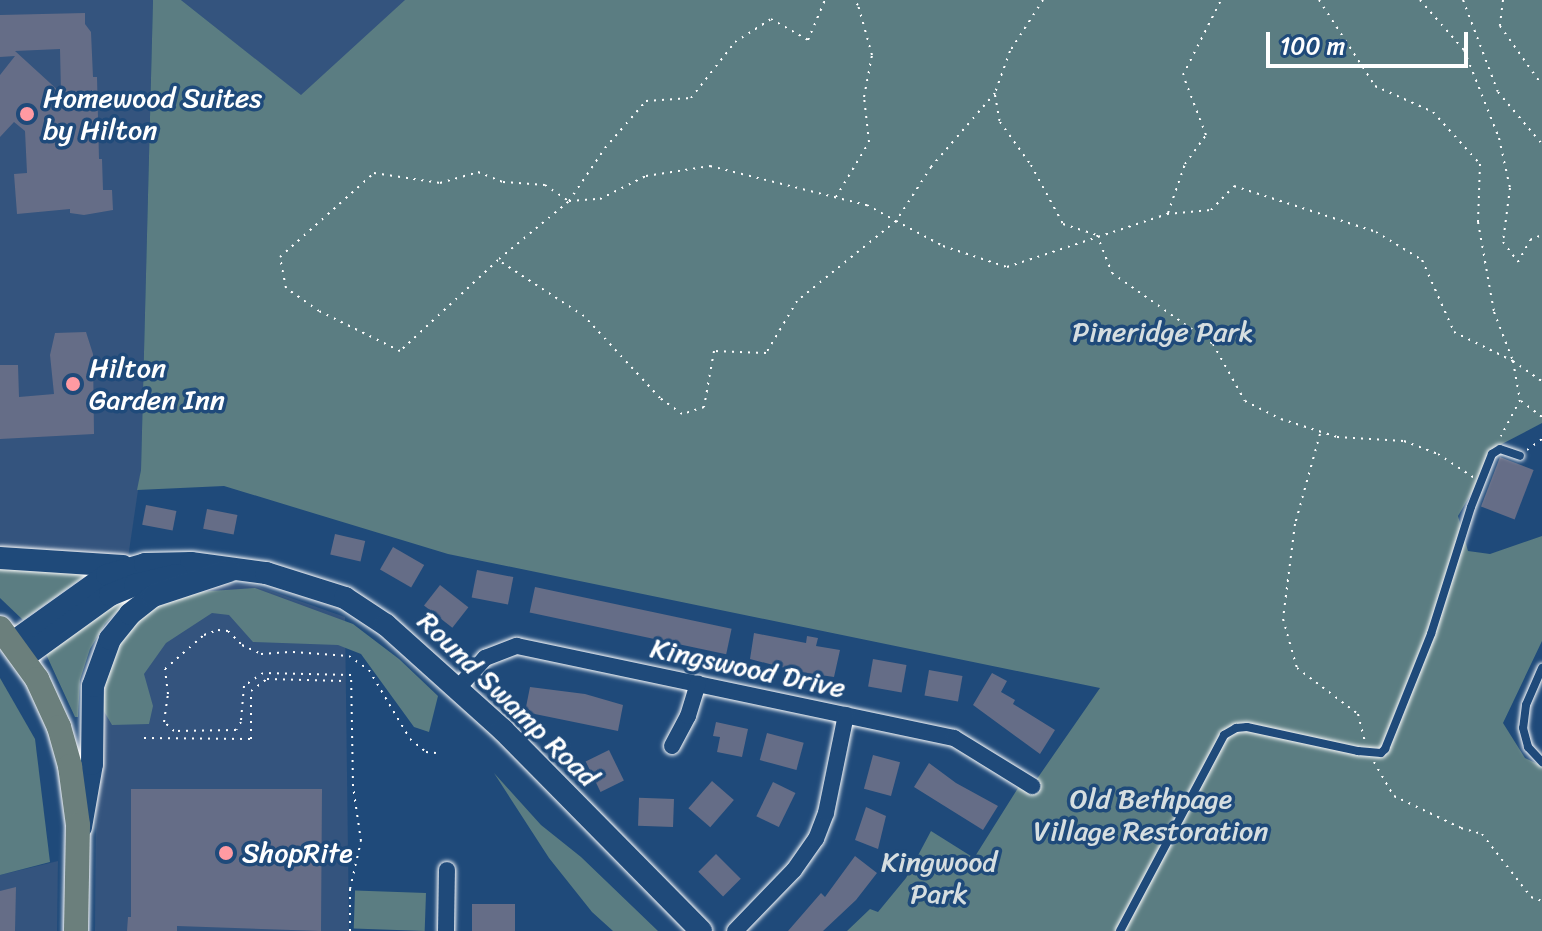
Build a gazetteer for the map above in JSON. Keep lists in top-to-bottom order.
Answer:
{
  "streets": {
    "main road": ["Round Swamp Road"],
    "street": ["Kingswood Drive"]
  },
  "crossings": [
    ["Kingswood Drive", "Round Swamp Road"]
  ],
  "parks": ["Pineridge Park", "Old Bethpage Village Restoration", "Kingwood Park"],
  "places": ["Homewood Suites by Hilton", "Hilton Garden Inn", "ShopRite"],
  "scale_bar": "100 m"
}
